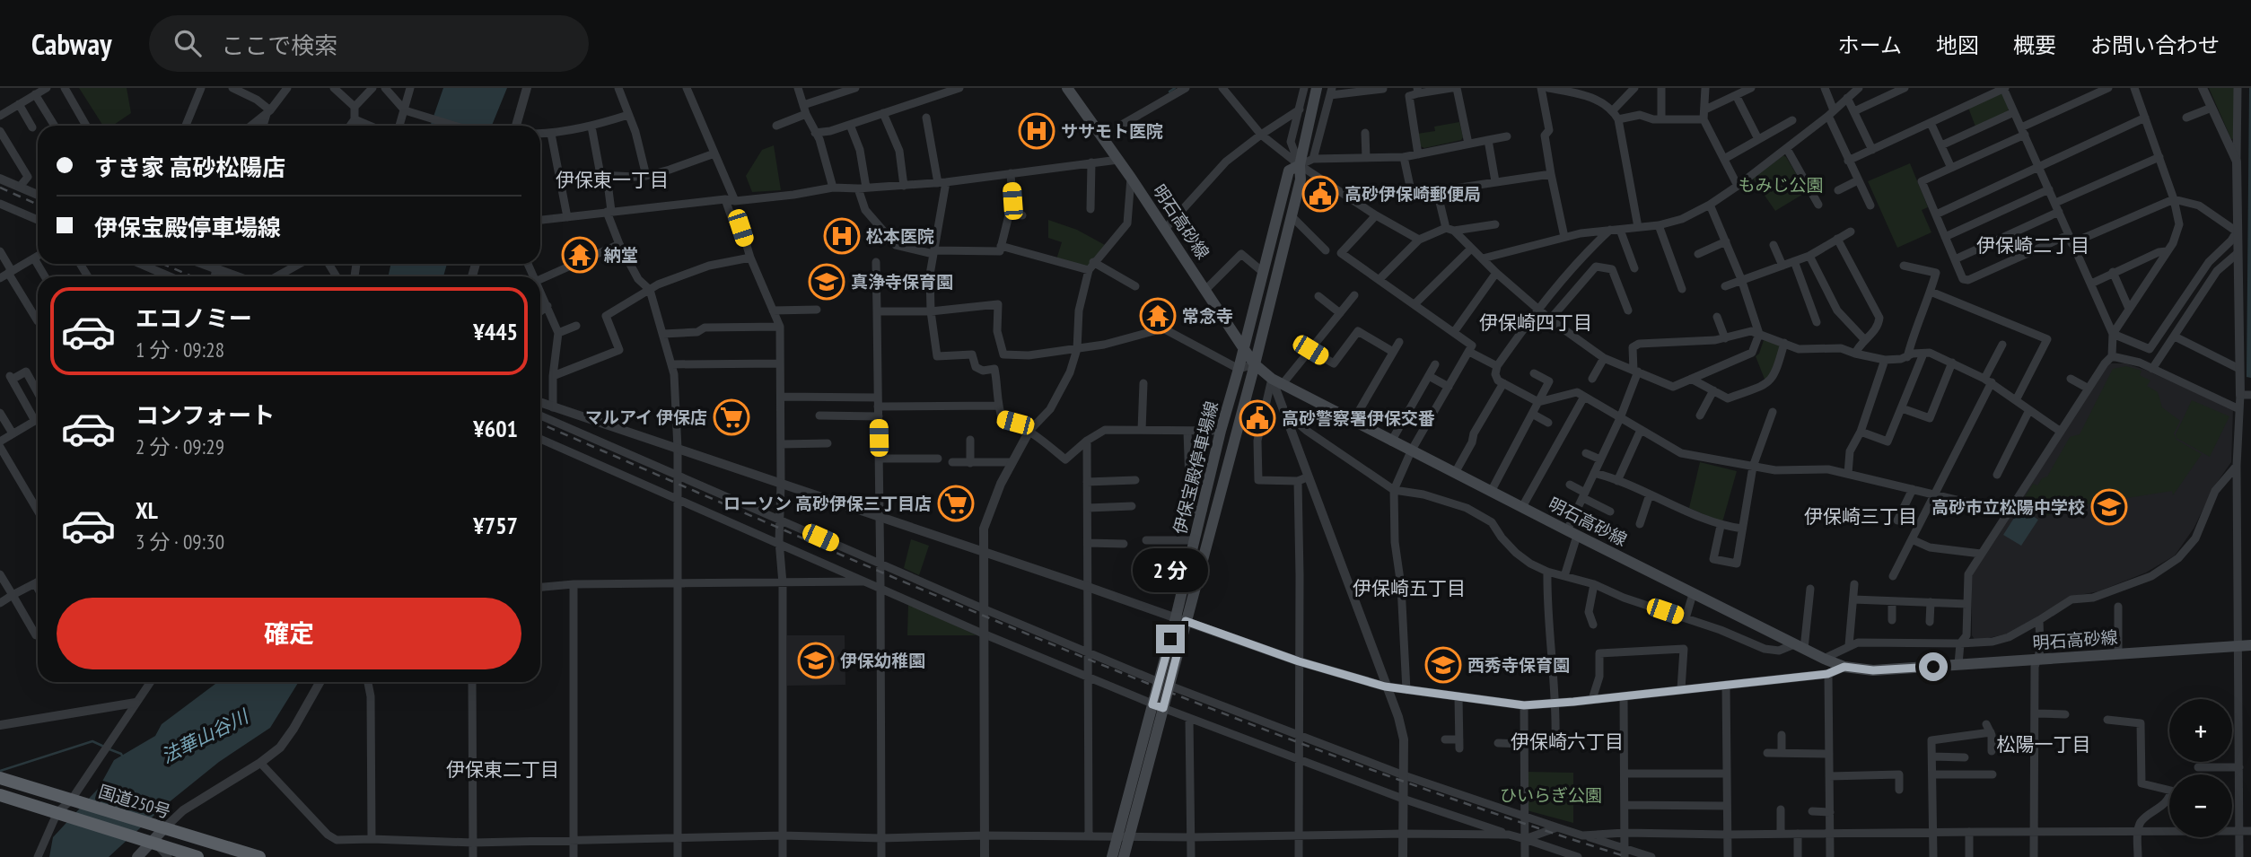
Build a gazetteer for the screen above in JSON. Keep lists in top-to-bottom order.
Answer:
{
  "streets": {
    "highway": ["国道250号"],
    "main road": ["明石高砂線", "伊保宝殿停車場線"]
  },
  "crossings": [
    ["明石高砂線", "伊保宝殿停車場線"]
  ],
  "districts": [
    "伊保東一丁目",
    "伊保崎二丁目",
    "伊保崎四丁目",
    "伊保崎三丁目",
    "伊保崎五丁目",
    "伊保崎六丁目",
    "松陽一丁目",
    "伊保東二丁目"
  ],
  "water": ["法華山谷川"],
  "parks": ["もみじ公園", "ひいらぎ公園"],
  "places": {
    "hospital": ["ササモト医院", "松本医院"],
    "public building": ["高砂伊保崎郵便局", "高砂警察署伊保交番"],
    "temple": ["納堂", "常念寺"],
    "school or university": [
      "真浄寺保育園",
      "高砂市立松陽中学校",
      "伊保幼稚園",
      "西秀寺保育園"
    ],
    "supermarket": ["マルアイ 伊保店", "ローソン 高砂伊保三丁目店"]
  },
  "page": {
    "header": "Cabway",
    "search": "ここで検索",
    "nav": [
      "ホーム",
      "地図",
      "概要",
      "お問い合わせ"
    ],
    "banner": ["すき家 高砂松陽店", "伊保宝殿停車場線"],
    "list": [
      {
        "name": "エコノミー",
        "note": "1 分 · 09:28",
        "value": "¥445"
      },
      {
        "name": "コンフォート",
        "note": "2 分 · 09:29",
        "value": "¥601"
      },
      {
        "name": "XL",
        "note": "3 分 · 09:30",
        "value": "¥757"
      }
    ],
    "bubble": "2 分",
    "buttons": "確定",
    "map_buttons": ["+", "−"]
  }
}
